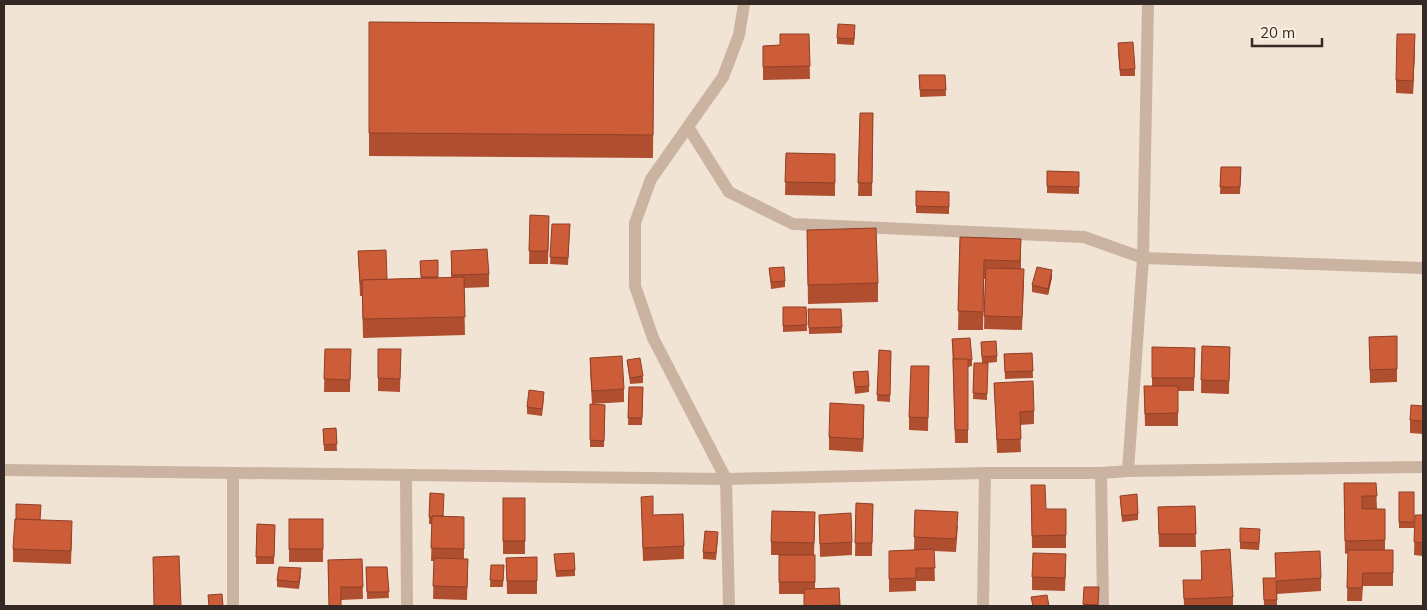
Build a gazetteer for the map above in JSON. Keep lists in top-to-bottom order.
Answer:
{
  "scale_bar": "20 m"
}
